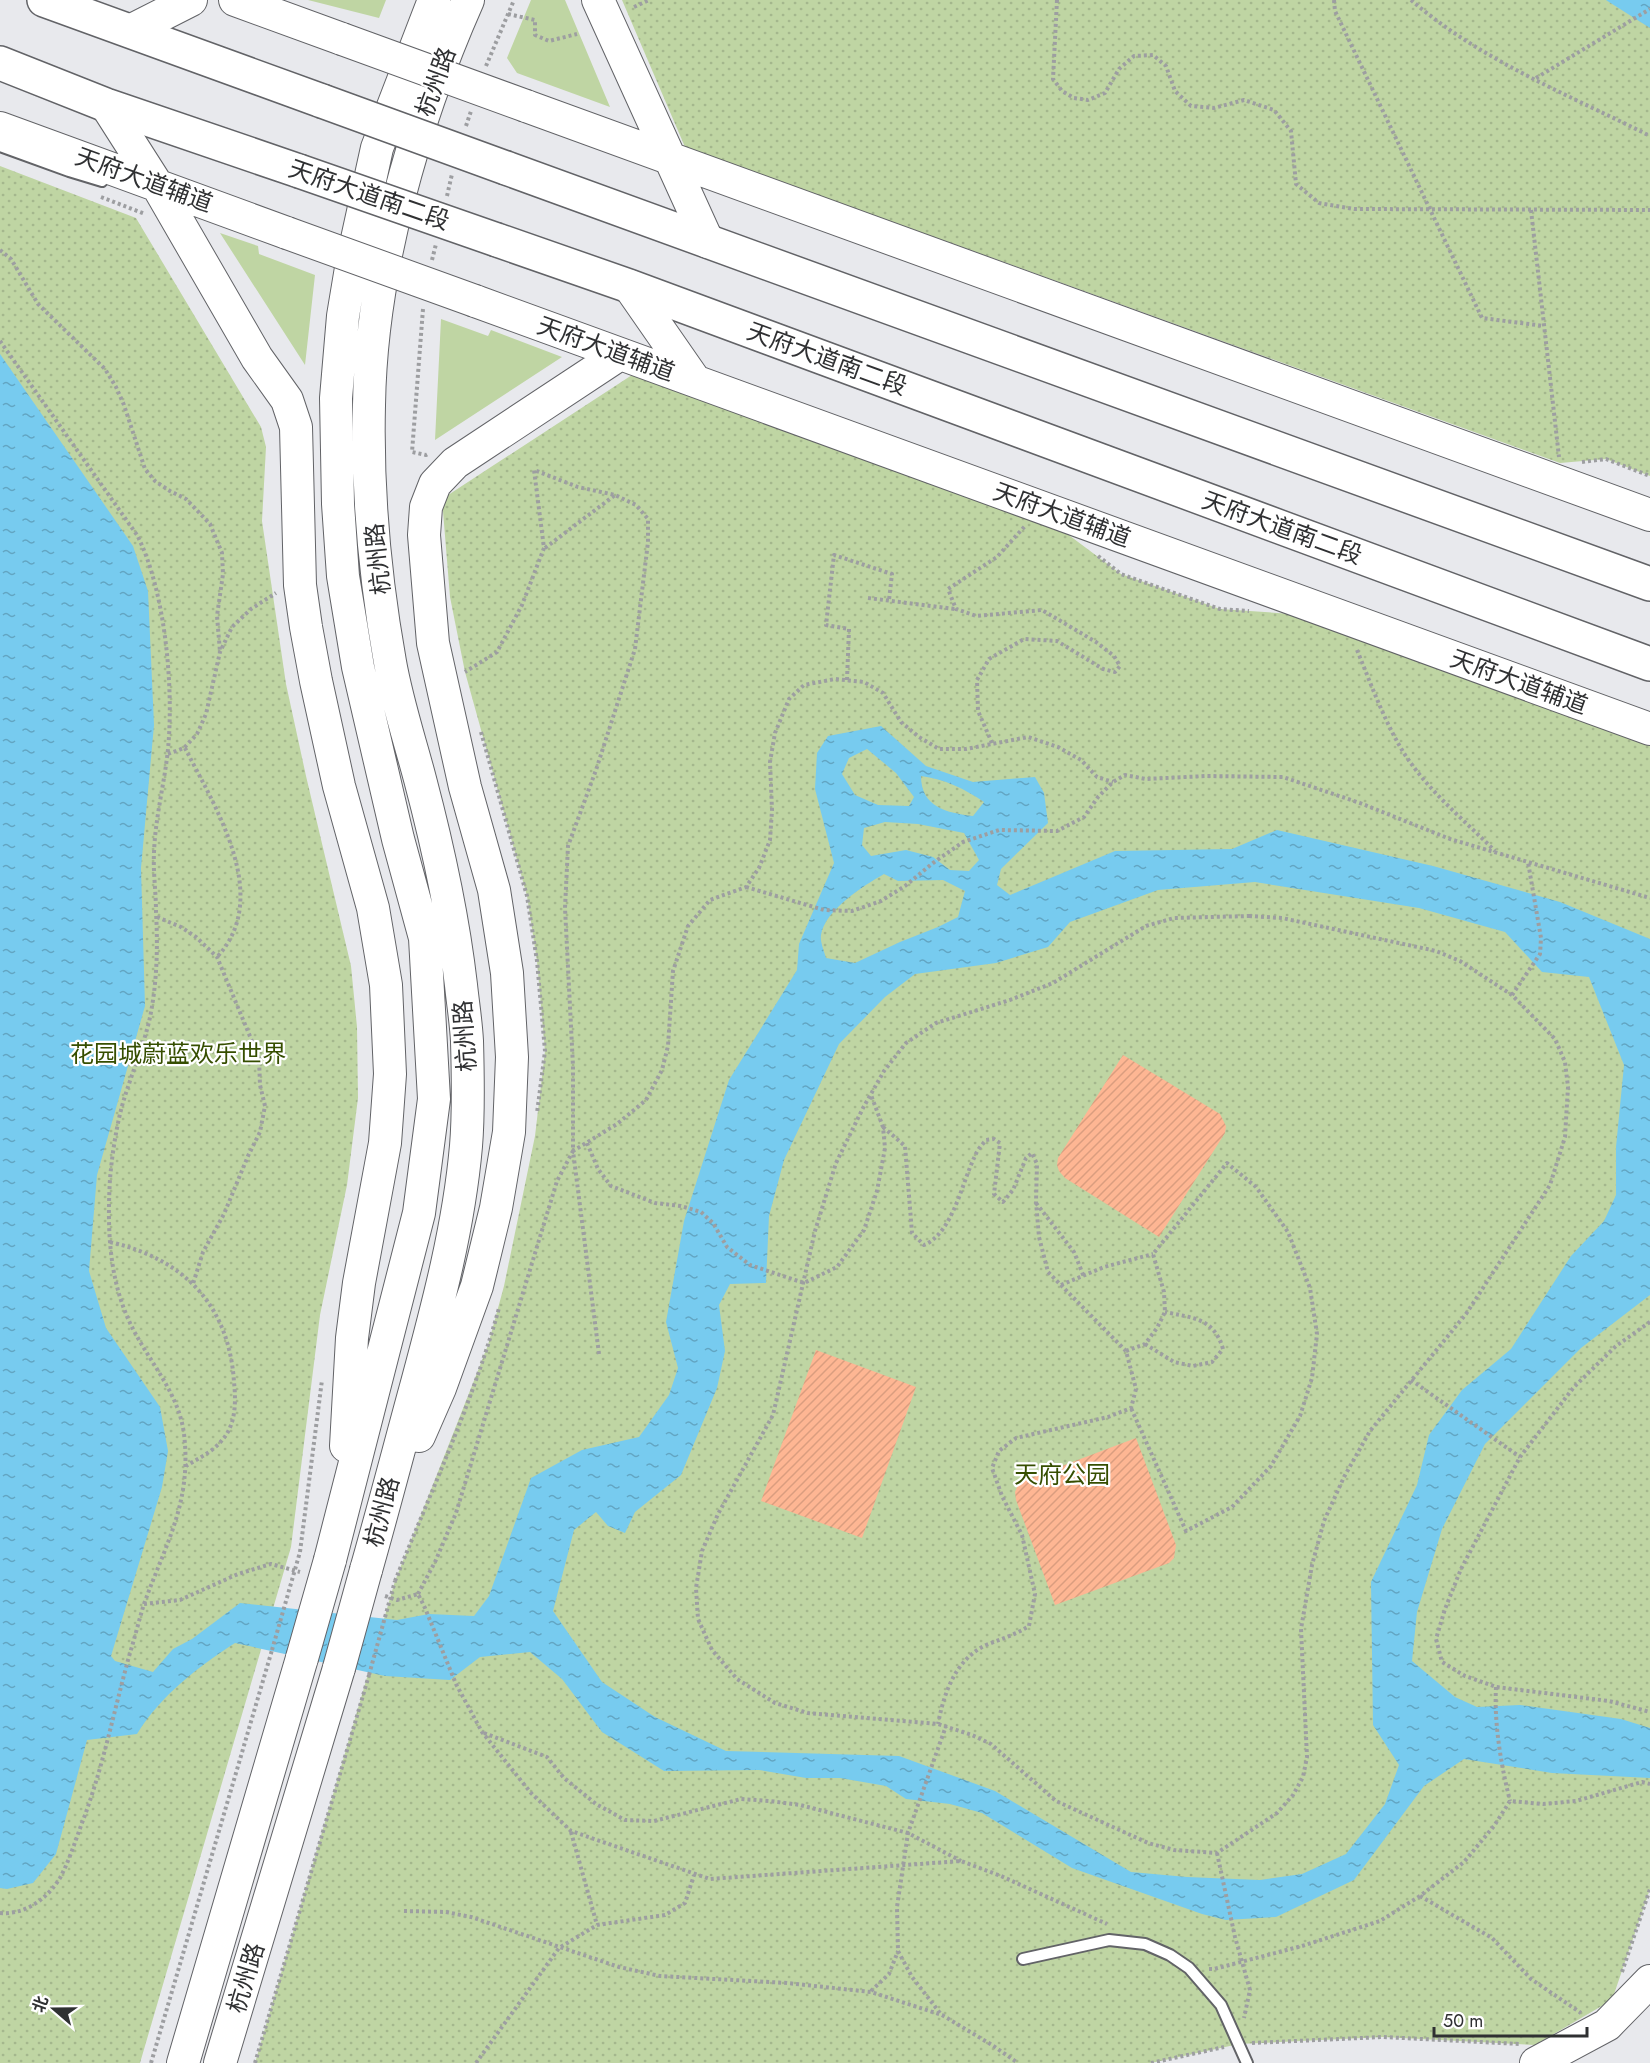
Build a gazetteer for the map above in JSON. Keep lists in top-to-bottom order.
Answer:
{
  "streets": {
    "highway": ["天府大道南二段"],
    "main road": ["杭州路", "天府大道辅道"]
  },
  "parks": ["花园城蔚蓝欢乐世界", "天府公园"],
  "scale_bar": "50 m",
  "north": "left"
}
